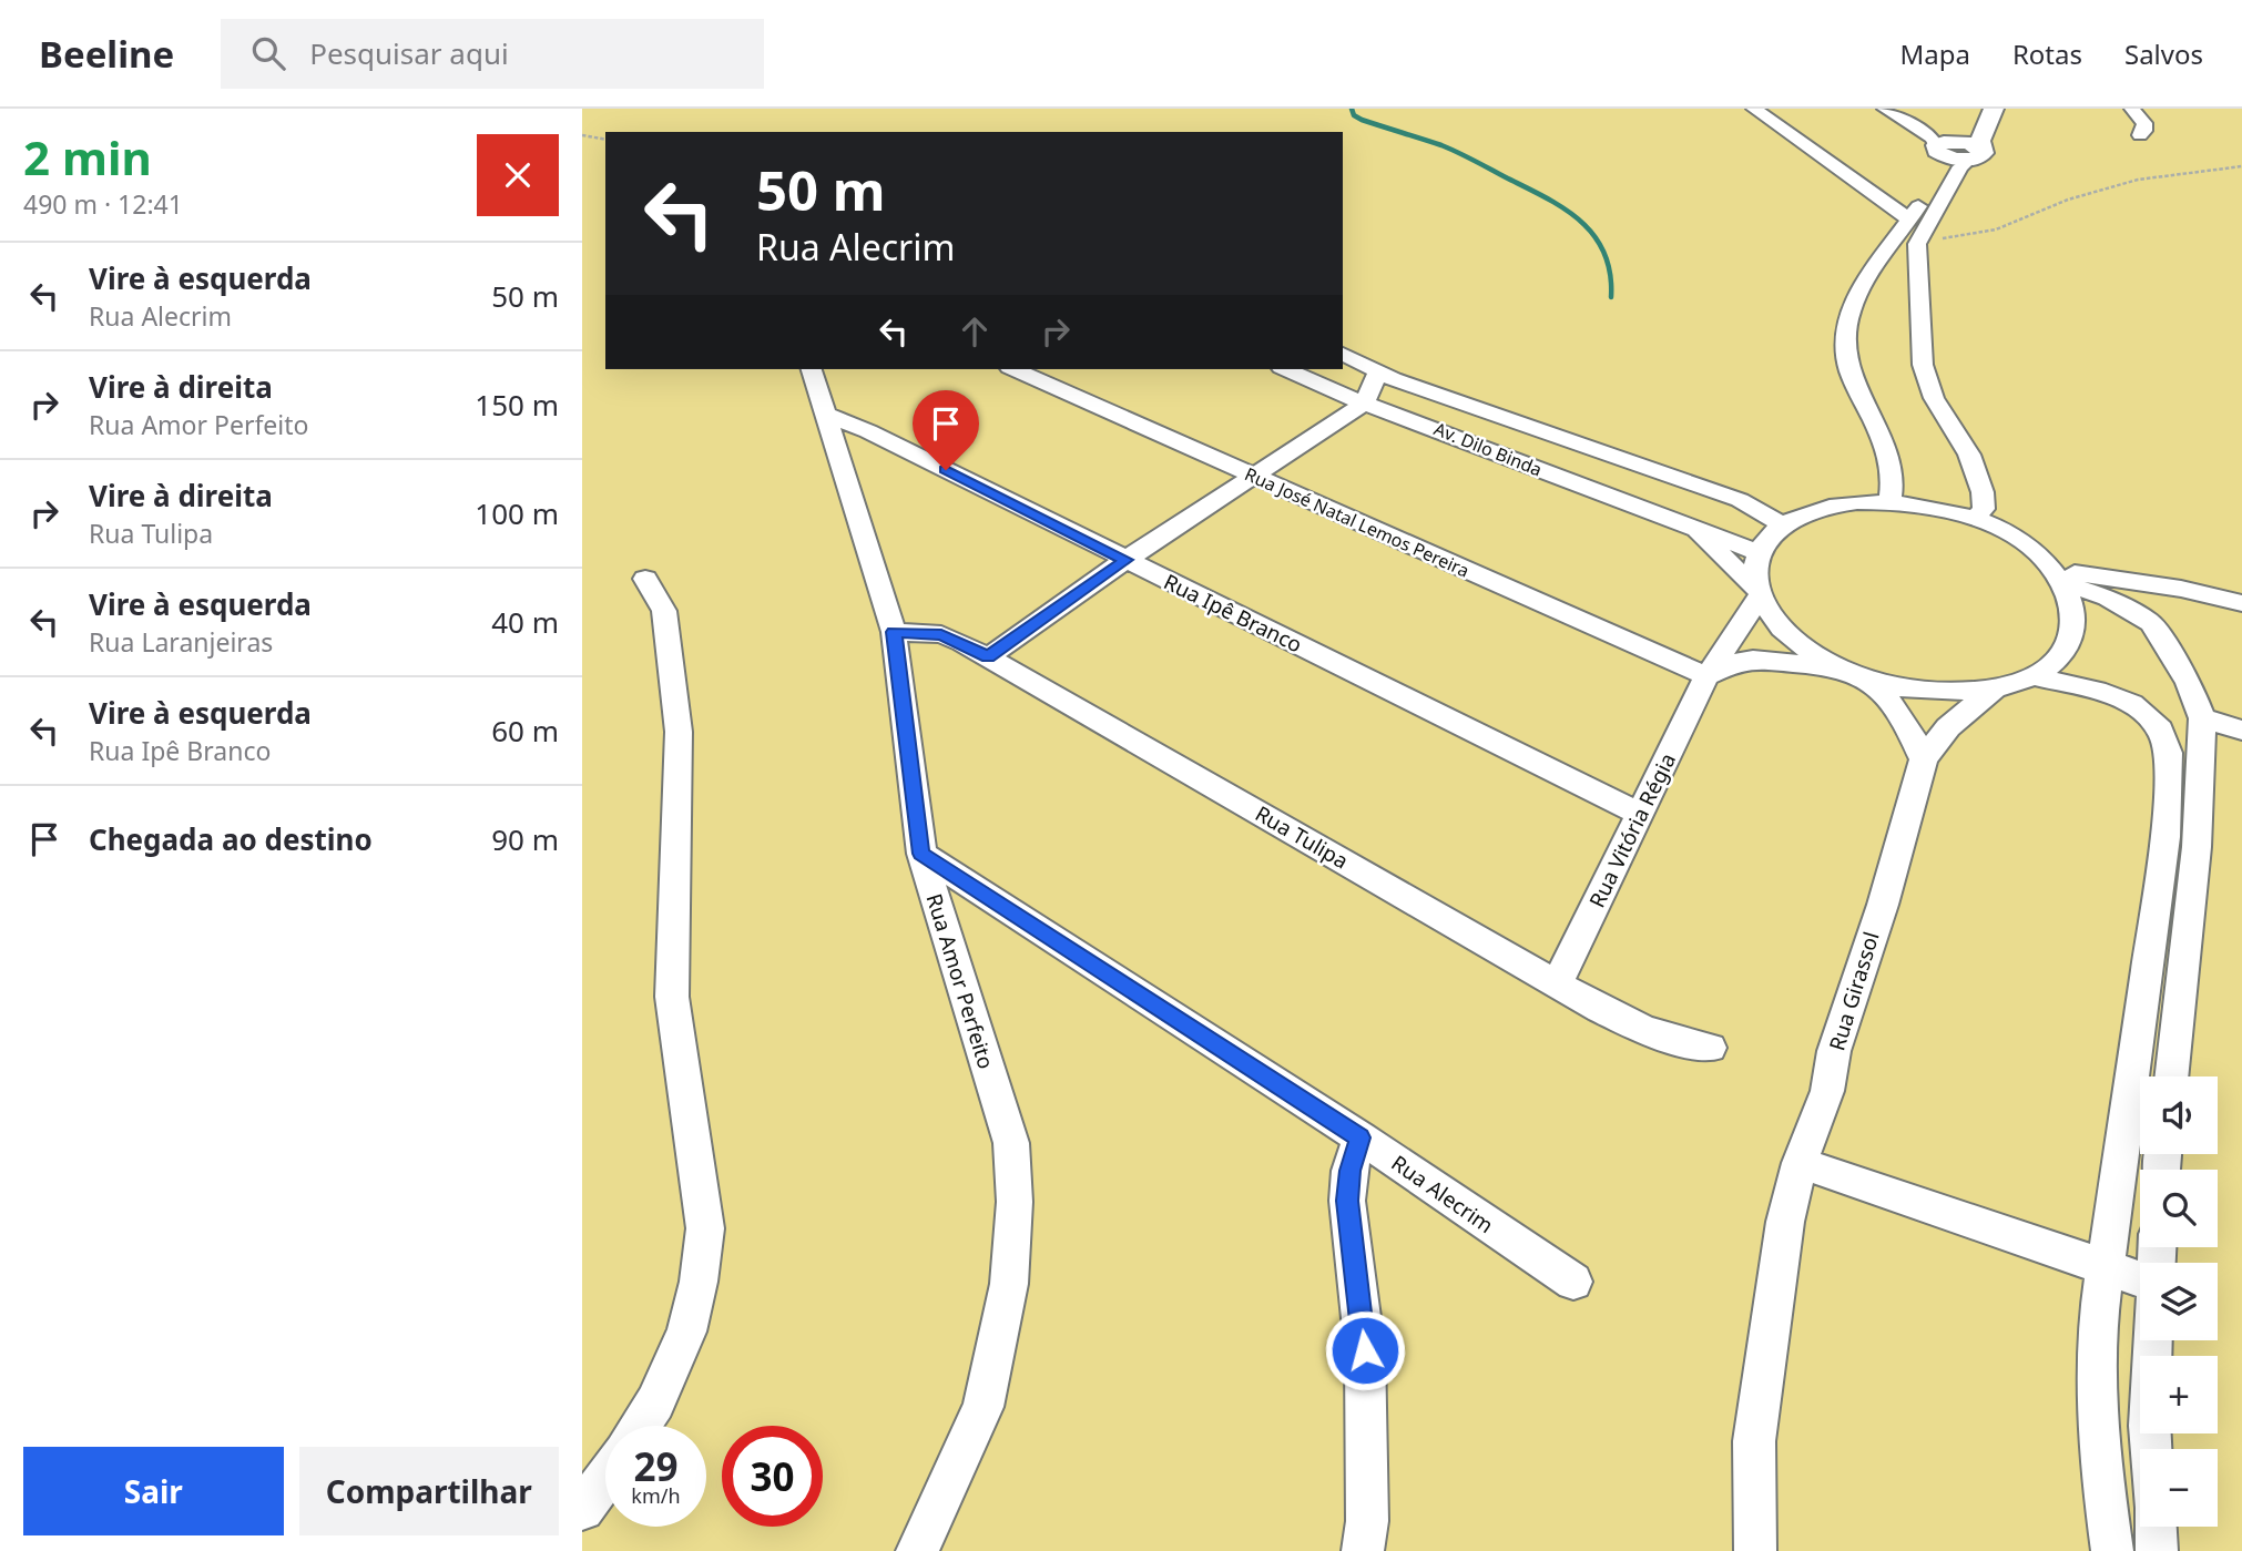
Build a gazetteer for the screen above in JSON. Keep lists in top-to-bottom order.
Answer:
{
  "streets": {
    "street": [
      "Av. Dilo Binda",
      "Rua José Natal Lemos Pereira",
      "Rua Ipê Branco",
      "Rua Vitória Régia",
      "Rua Tulipa",
      "Rua Amor Perfeito",
      "Rua Girassol",
      "Rua Alecrim"
    ]
  },
  "crossings": [
    ["Rua José Natal Lemos Pereira", "Rua Vitória Régia"],
    ["Rua Ipê Branco", "Rua Vitória Régia"],
    ["Rua Ipê Branco", "Rua Amor Perfeito"],
    ["Rua Vitória Régia", "Rua Tulipa"],
    ["Rua Tulipa", "Rua Amor Perfeito"],
    ["Rua Amor Perfeito", "Rua Alecrim"]
  ],
  "page": {
    "header": "Beeline",
    "search": "Pesquisar aqui",
    "nav": ["Mapa", "Rotas", "Salvos"],
    "heading": ["2 min", "490 m · 12:41"],
    "turn": ["50 m", "Rua Alecrim"],
    "list": [
      {
        "name": "Vire à esquerda",
        "note": "Rua Alecrim",
        "value": "50 m"
      },
      {
        "name": "Vire à direita",
        "note": "Rua Amor Perfeito",
        "value": "150 m"
      },
      {
        "name": "Vire à direita",
        "note": "Rua Tulipa",
        "value": "100 m"
      },
      {
        "name": "Vire à esquerda",
        "note": "Rua Laranjeiras",
        "value": "40 m"
      },
      {
        "name": "Vire à esquerda",
        "note": "Rua Ipê Branco",
        "value": "60 m"
      },
      {
        "name": "Chegada ao destino",
        "value": "90 m"
      }
    ],
    "map_buttons": ["+", "−"],
    "speed": "29 km/h",
    "limit": "30",
    "buttons": ["Sair", "Compartilhar"]
  }
}
